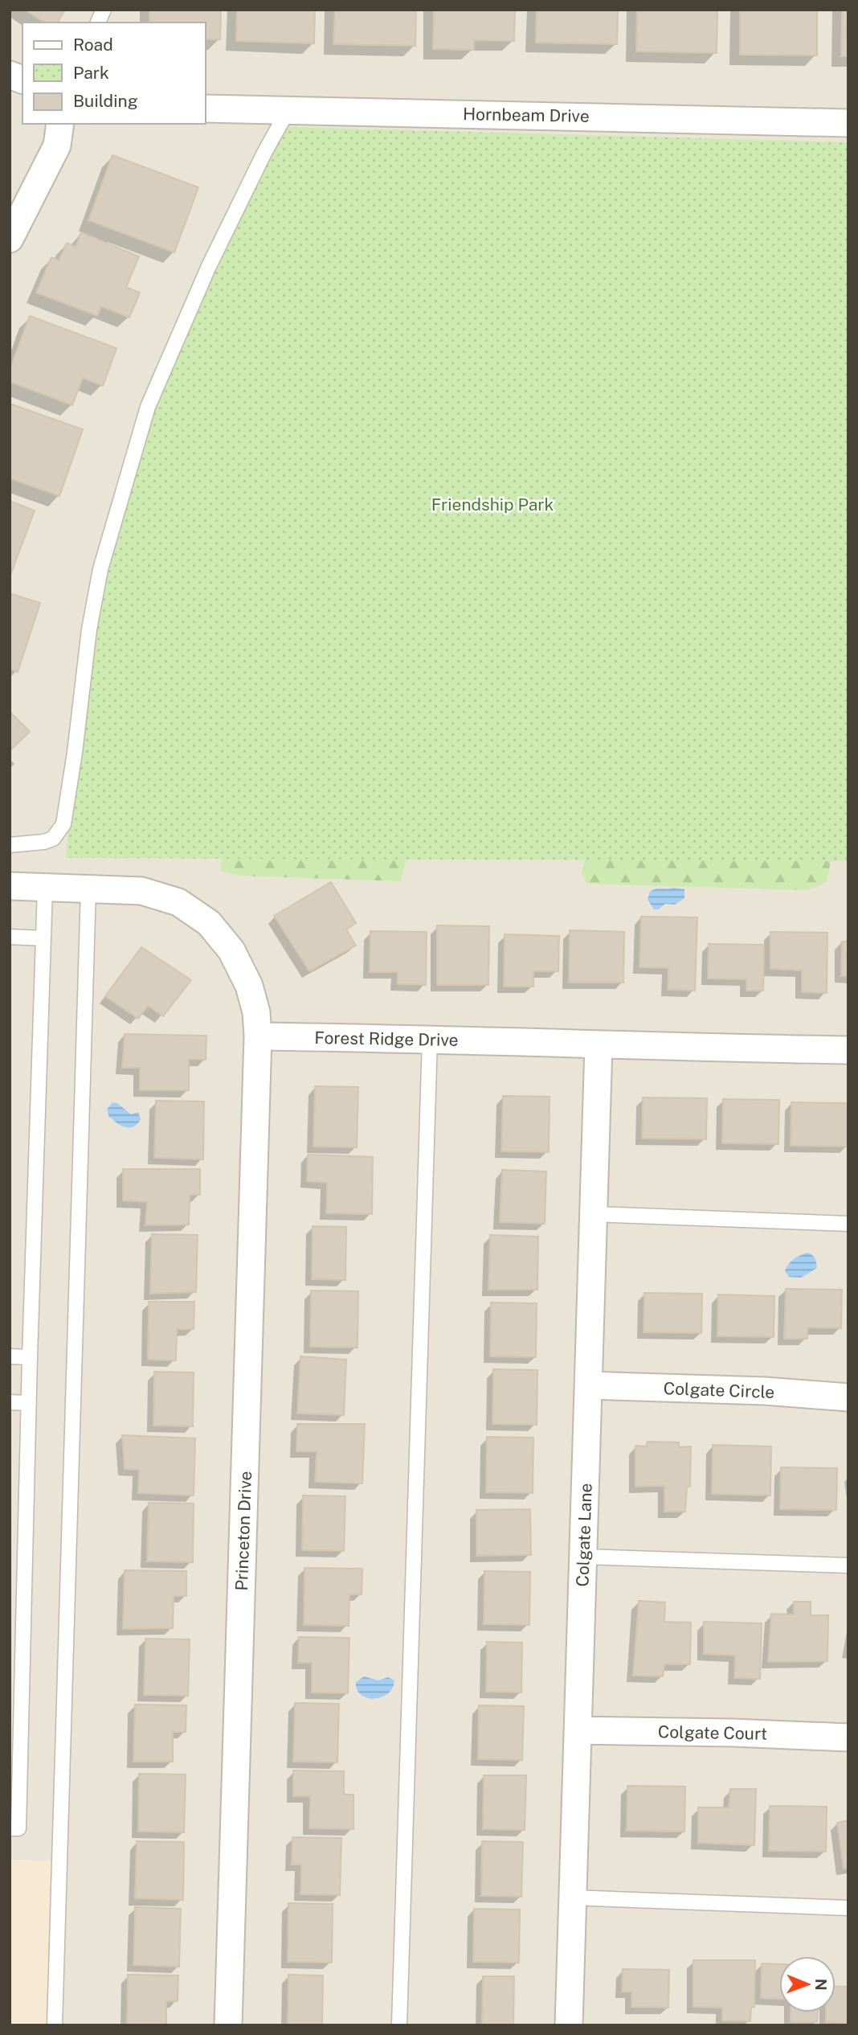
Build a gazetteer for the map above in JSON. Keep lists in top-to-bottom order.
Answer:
{
  "streets": {
    "street": [
      "Hornbeam Drive",
      "Forest Ridge Drive",
      "Colgate Circle",
      "Princeton Drive",
      "Colgate Lane",
      "Colgate Court"
    ]
  },
  "crossings": [
    ["Forest Ridge Drive", "Princeton Drive"],
    ["Forest Ridge Drive", "Colgate Lane"],
    ["Colgate Circle", "Colgate Lane"],
    ["Colgate Lane", "Colgate Court"]
  ],
  "parks": ["Friendship Park"],
  "legend": ["Road", "Park", "Building"],
  "north": "right"
}
